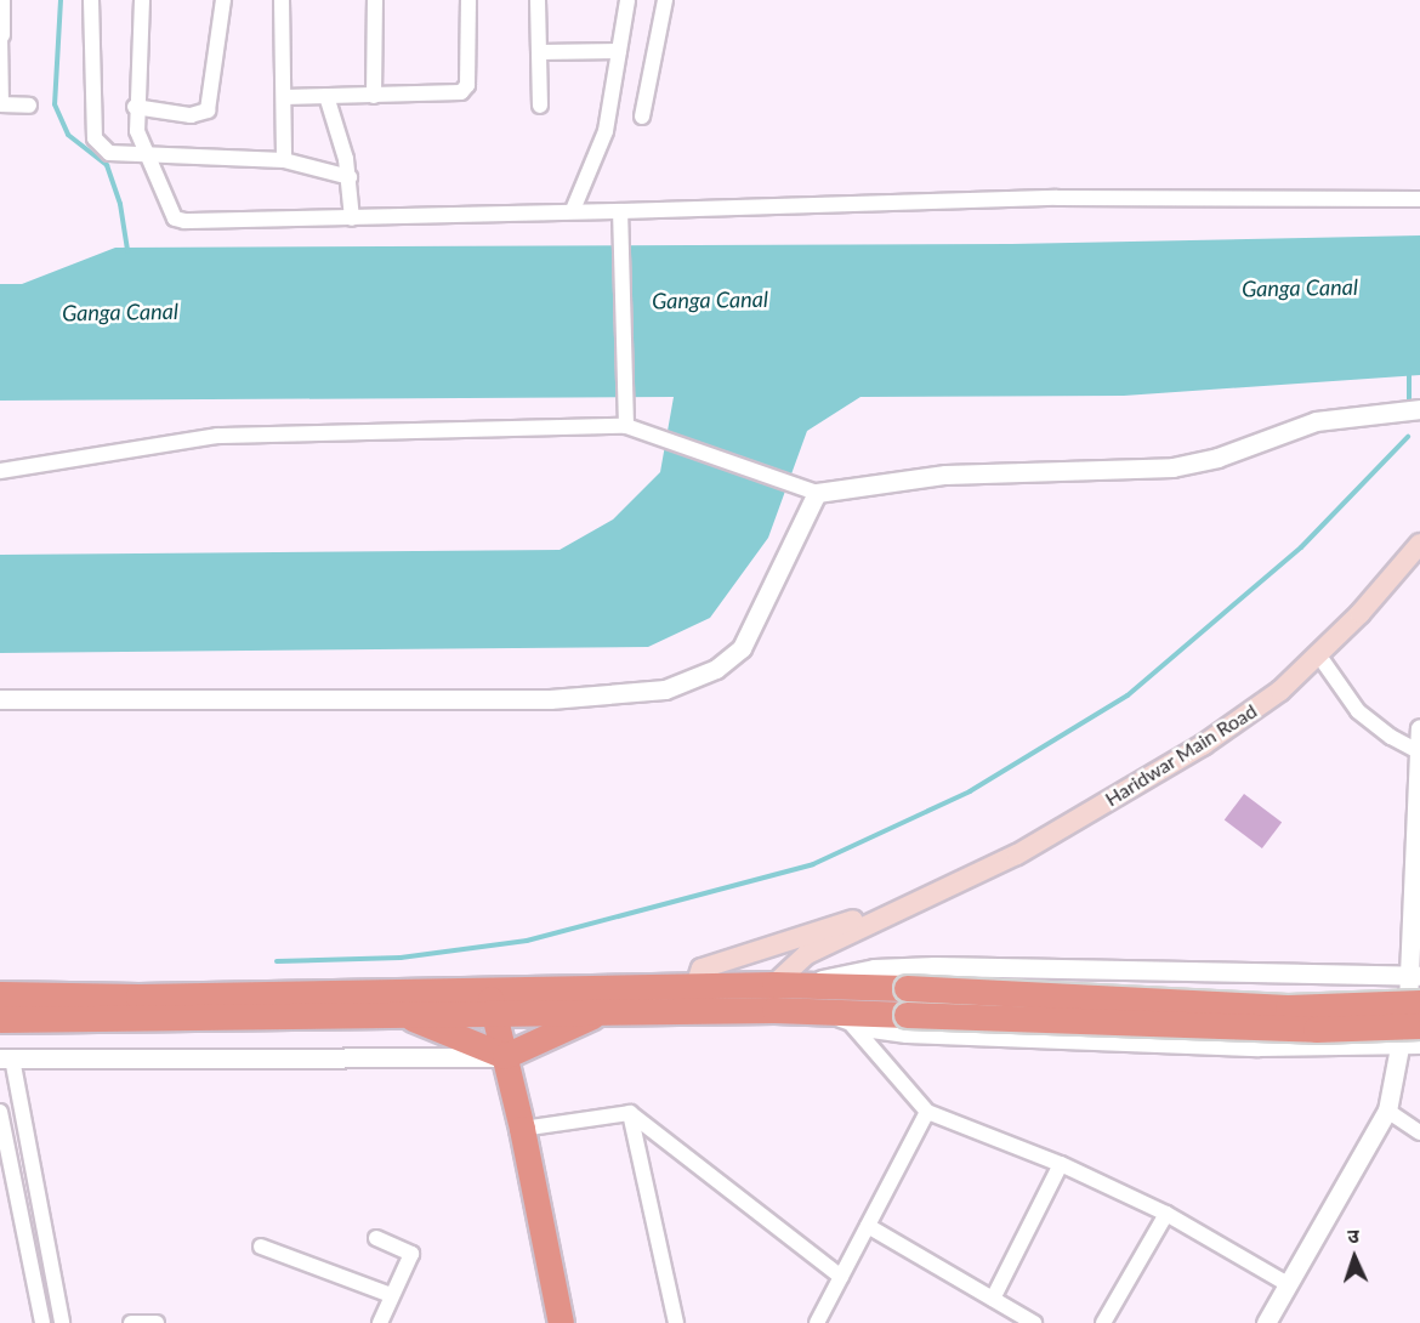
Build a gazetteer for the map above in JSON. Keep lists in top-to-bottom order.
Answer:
{
  "streets": {
    "main road": ["Haridwar Main Road"]
  },
  "water": ["Ganga Canal"],
  "north": "top"
}
